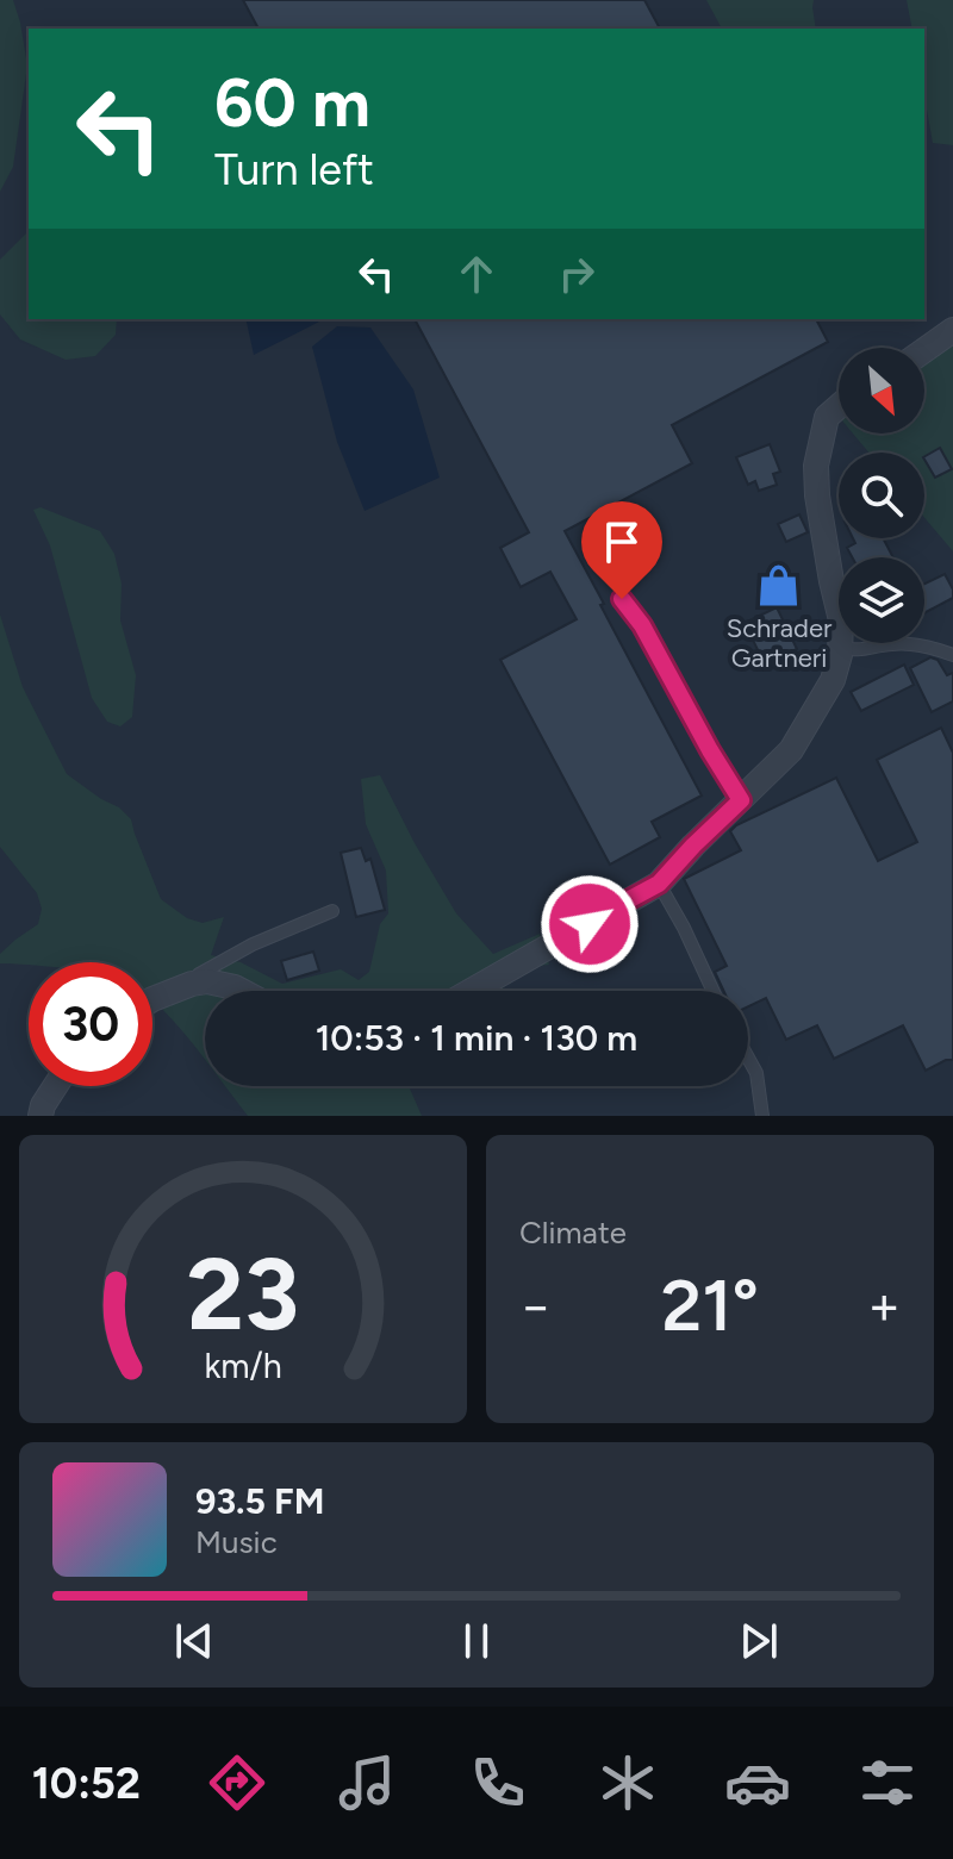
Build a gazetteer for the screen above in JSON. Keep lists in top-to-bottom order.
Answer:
{
  "places": {
    "shop": ["Schrader Gartneri"]
  },
  "north": "bottom right",
  "page": {
    "turn": ["60 m", "Turn left"],
    "limit": "30",
    "trip": "10:53 · 1 min · 130 m",
    "tile": "Climate",
    "heat": ["−", "21°", "+"],
    "song": ["93.5 FM", "Music"],
    "tabs": "10:52",
    "gauge": ["23", "km/h"]
  }
}
